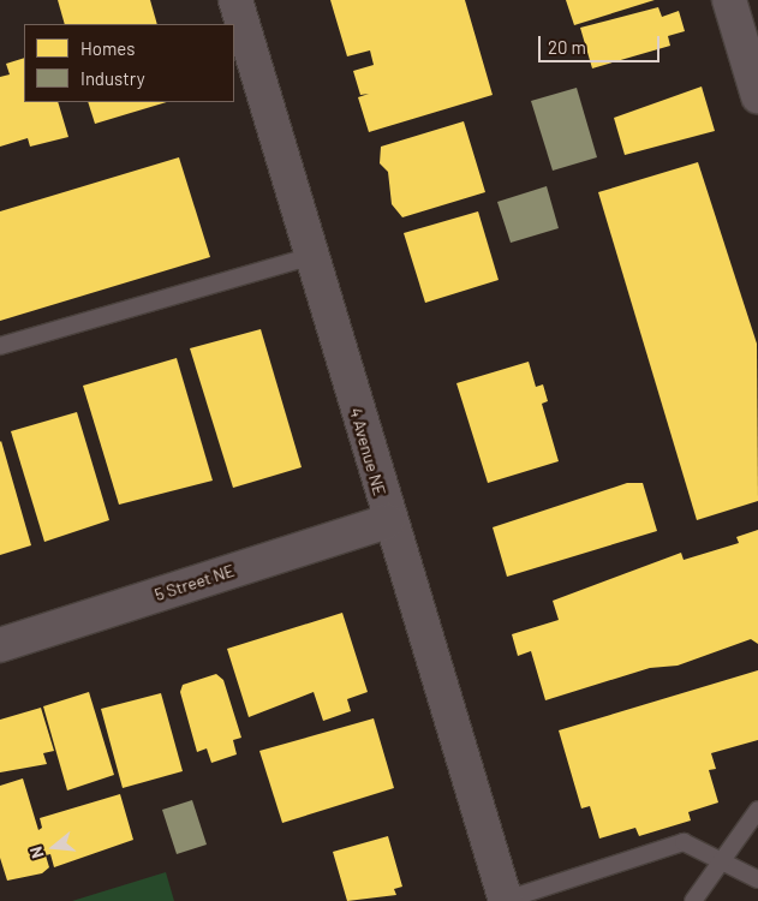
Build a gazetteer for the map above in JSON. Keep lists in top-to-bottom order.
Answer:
{
  "streets": {
    "street": ["4 Avenue NE", "5 Street NE"]
  },
  "crossings": [
    ["4 Avenue NE", "5 Street NE"]
  ],
  "legend": ["Homes", "Industry"],
  "scale_bar": "20 m",
  "north": "left"
}
